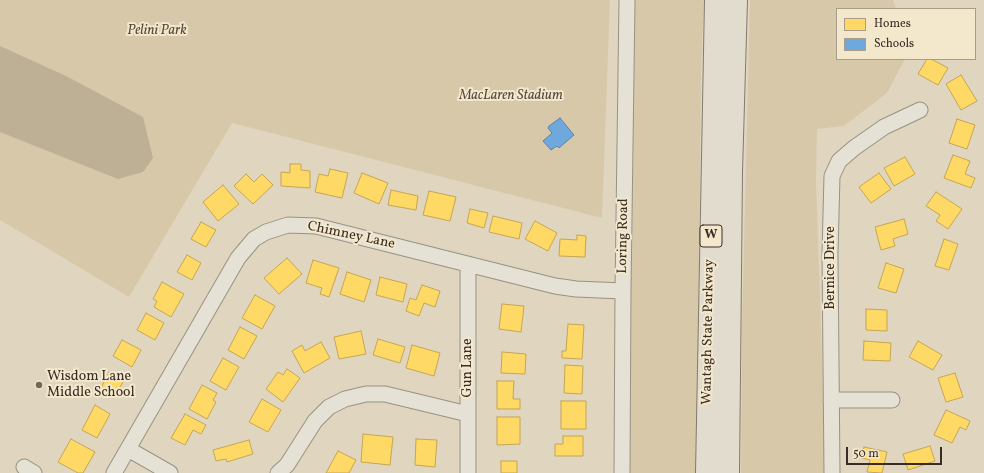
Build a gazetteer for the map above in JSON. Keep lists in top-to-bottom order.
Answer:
{
  "streets": {
    "highway": ["W", "Wantagh State Parkway"],
    "street": [
      "Chimney Lane",
      "Loring Road",
      "Bernice Drive",
      "Gun Lane"
    ]
  },
  "crossings": [
    ["Chimney Lane", "Loring Road"],
    ["Chimney Lane", "Gun Lane"]
  ],
  "parks": ["Pelini Park", "MacLaren Stadium"],
  "places": ["Wisdom Lane Middle School"],
  "legend": ["Homes", "Schools"],
  "scale_bar": "50 m"
}
